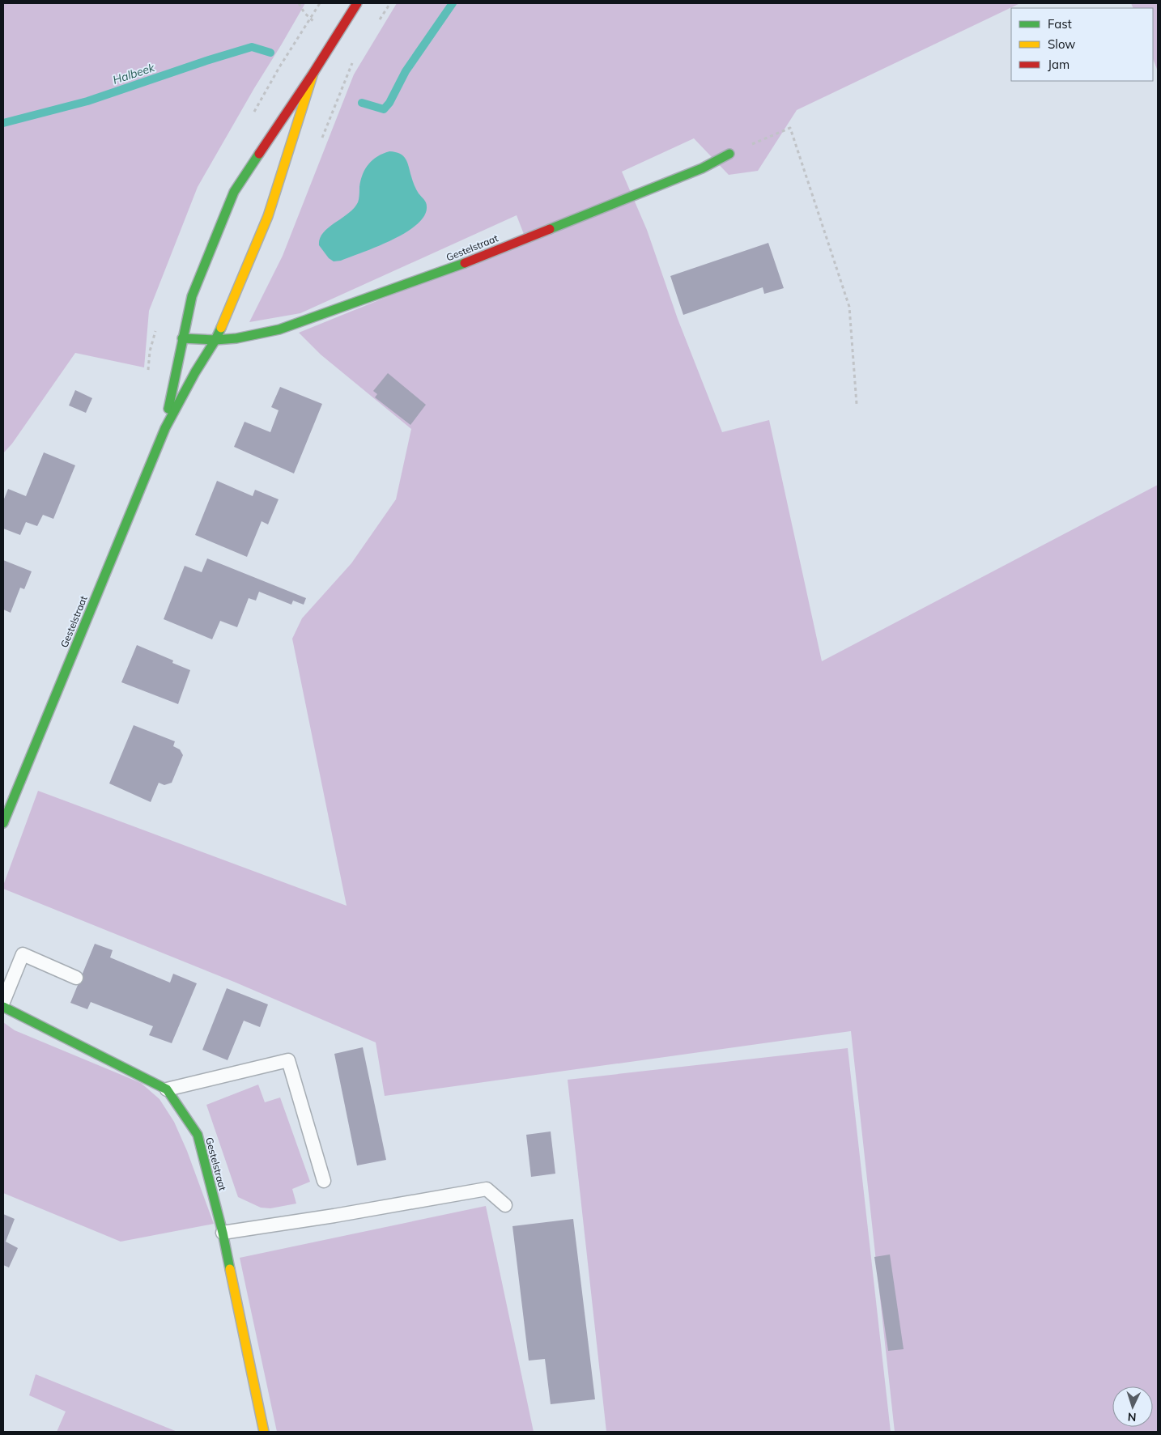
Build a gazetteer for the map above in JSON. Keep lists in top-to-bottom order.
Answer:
{
  "streets": {
    "main road": ["Gestelstraat"]
  },
  "water": ["Halbeek"],
  "legend": ["Fast", "Slow", "Jam"],
  "north": "bottom"
}
